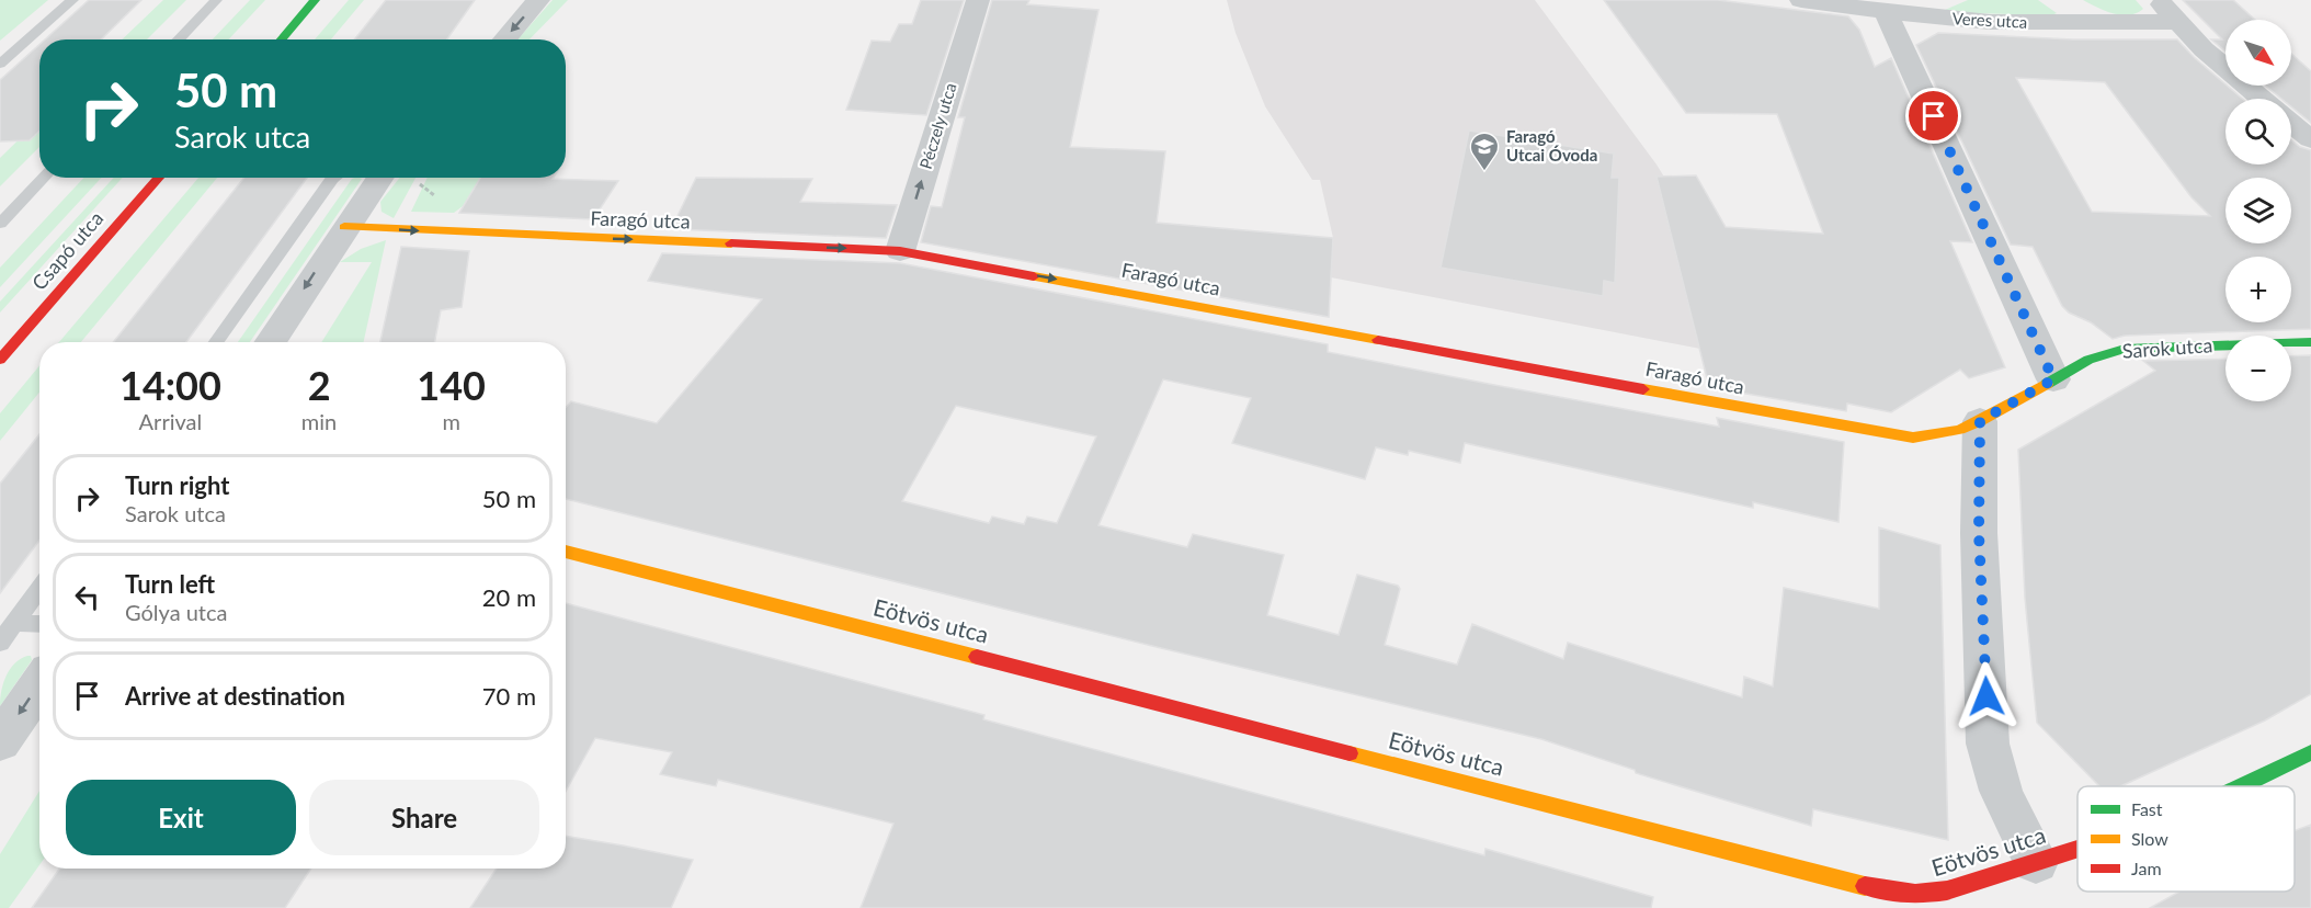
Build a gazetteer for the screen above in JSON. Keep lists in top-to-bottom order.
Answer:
{
  "streets": {
    "street": [
      "Veres utca",
      "Péczely utca",
      "Faragó utca",
      "Csapó utca",
      "Sarok utca",
      "Eötvös utca"
    ]
  },
  "crossings": [
    ["Péczely utca", "Faragó utca"],
    ["Faragó utca", "Sarok utca"]
  ],
  "one_way": ["Péczely utca", "Faragó utca"],
  "places": {
    "school or university": ["Faragó Utcai Óvoda"]
  },
  "legend": ["Fast", "Slow", "Jam"],
  "north": "bottom right",
  "page": {
    "map_buttons": ["+", "−"],
    "turn": ["50 m", "Sarok utca"],
    "eta": [
      "14:00",
      "Arrival",
      "2",
      "min",
      "140",
      "m"
    ],
    "list": [
      {
        "name": "Turn right",
        "note": "Sarok utca",
        "value": "50 m"
      },
      {
        "name": "Turn left",
        "note": "Gólya utca",
        "value": "20 m"
      },
      {
        "name": "Arrive at destination",
        "value": "70 m"
      }
    ],
    "buttons": ["Exit", "Share"]
  }
}
